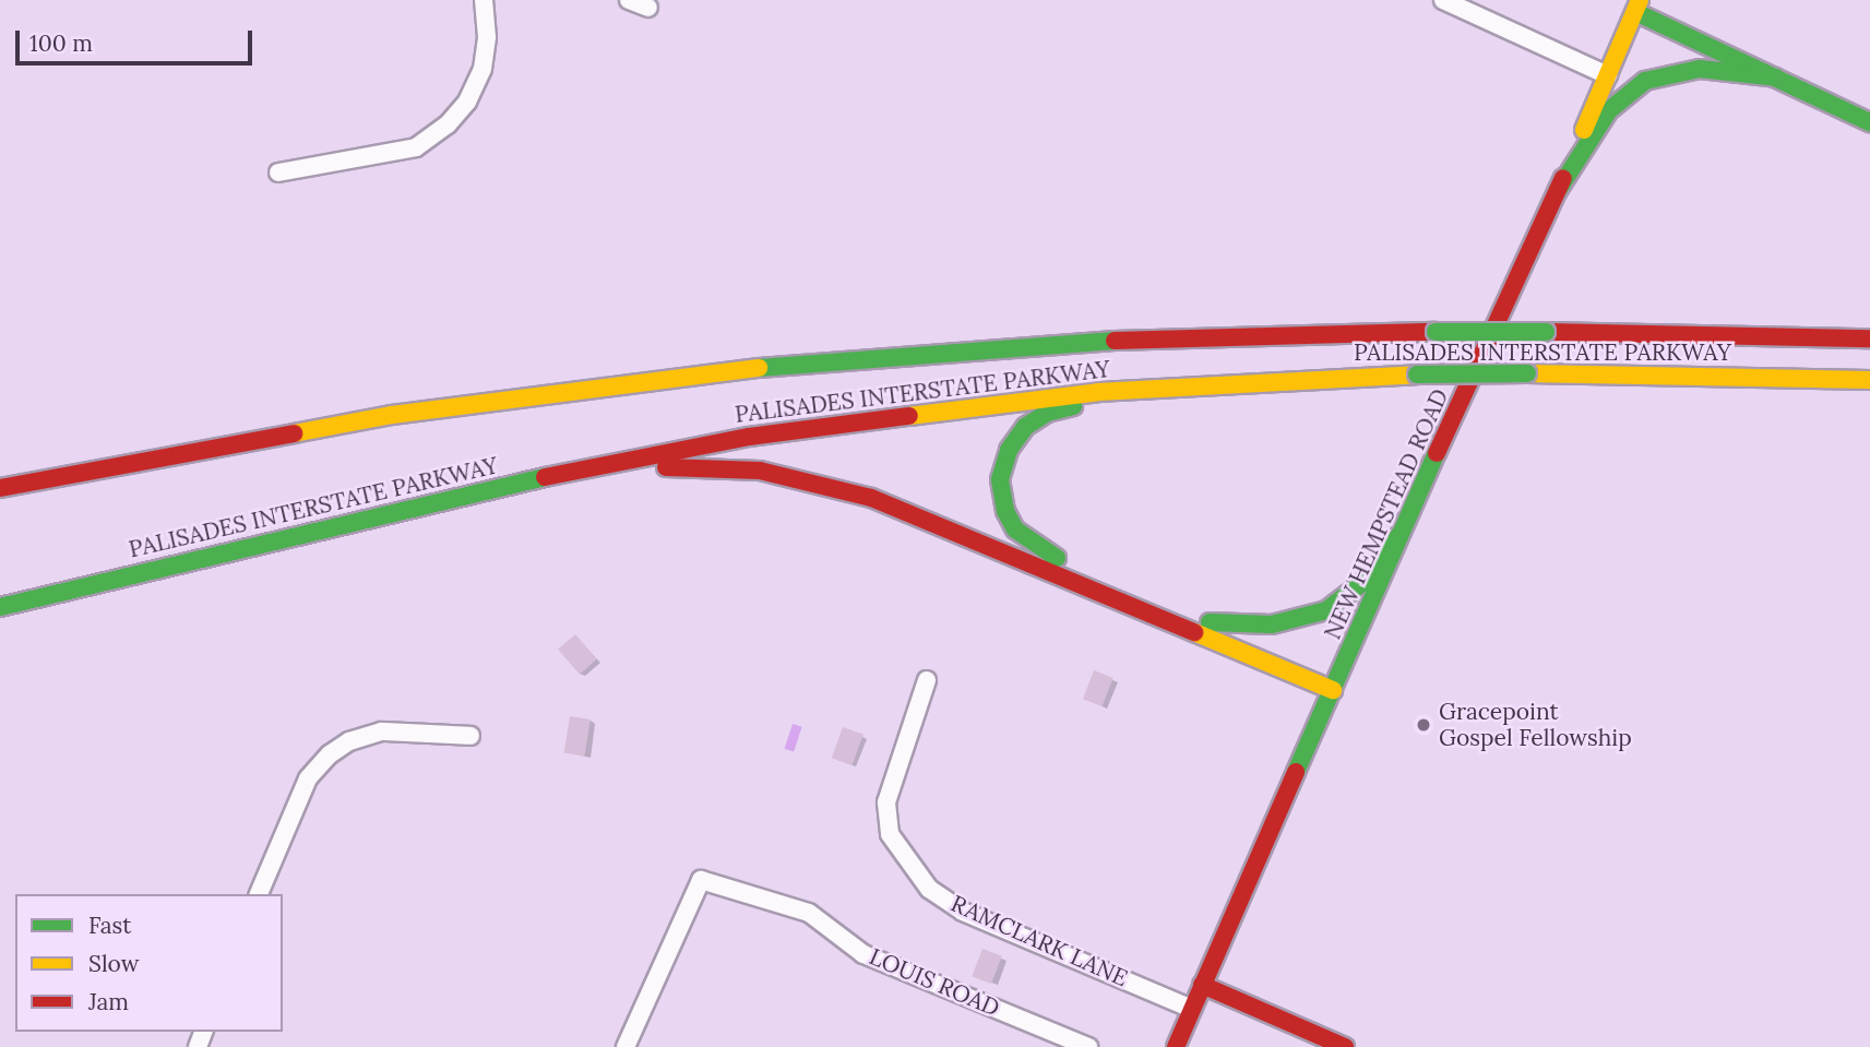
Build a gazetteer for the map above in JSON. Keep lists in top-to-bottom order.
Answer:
{
  "streets": {
    "main road": ["PALISADES INTERSTATE PARKWAY", "NEW HEMPSTEAD ROAD"],
    "street": ["RAMCLARK LANE", "LOUIS ROAD"]
  },
  "crossings": [
    ["NEW HEMPSTEAD ROAD", "RAMCLARK LANE"]
  ],
  "places": ["Gracepoint Gospel Fellowship"],
  "legend": ["Fast", "Slow", "Jam"],
  "scale_bar": "100 m"
}
